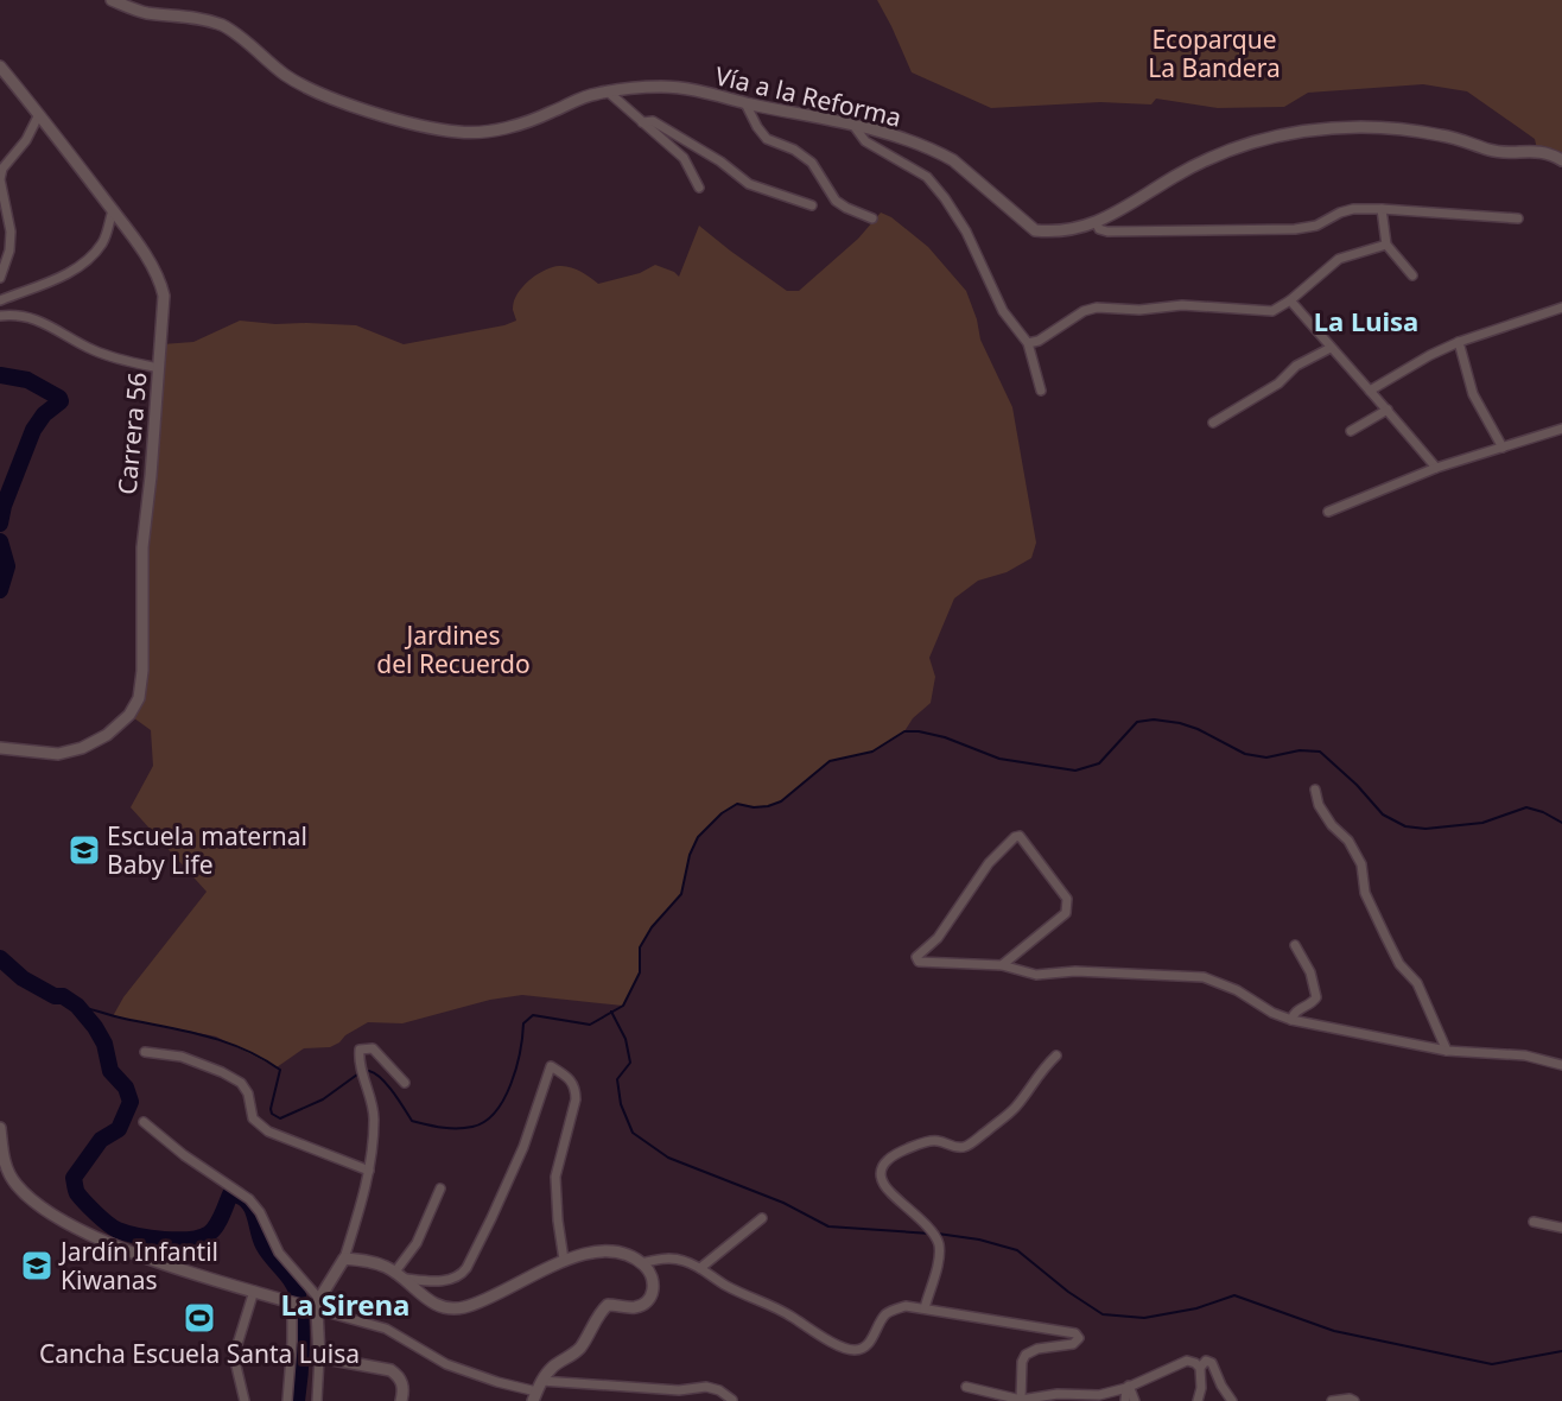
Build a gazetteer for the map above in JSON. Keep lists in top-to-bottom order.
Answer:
{
  "streets": {
    "street": ["Vía a la Reforma", "Carrera 56"]
  },
  "districts": ["La Luisa", "La Sirena"],
  "parks": ["Ecoparque La Bandera", "Jardines del Recuerdo"],
  "places": {
    "school or university": ["Escuela maternal Baby Life", "Jardín Infantil Kiwanas"],
    "sports": ["Cancha Escuela Santa Luisa"]
  }
}
